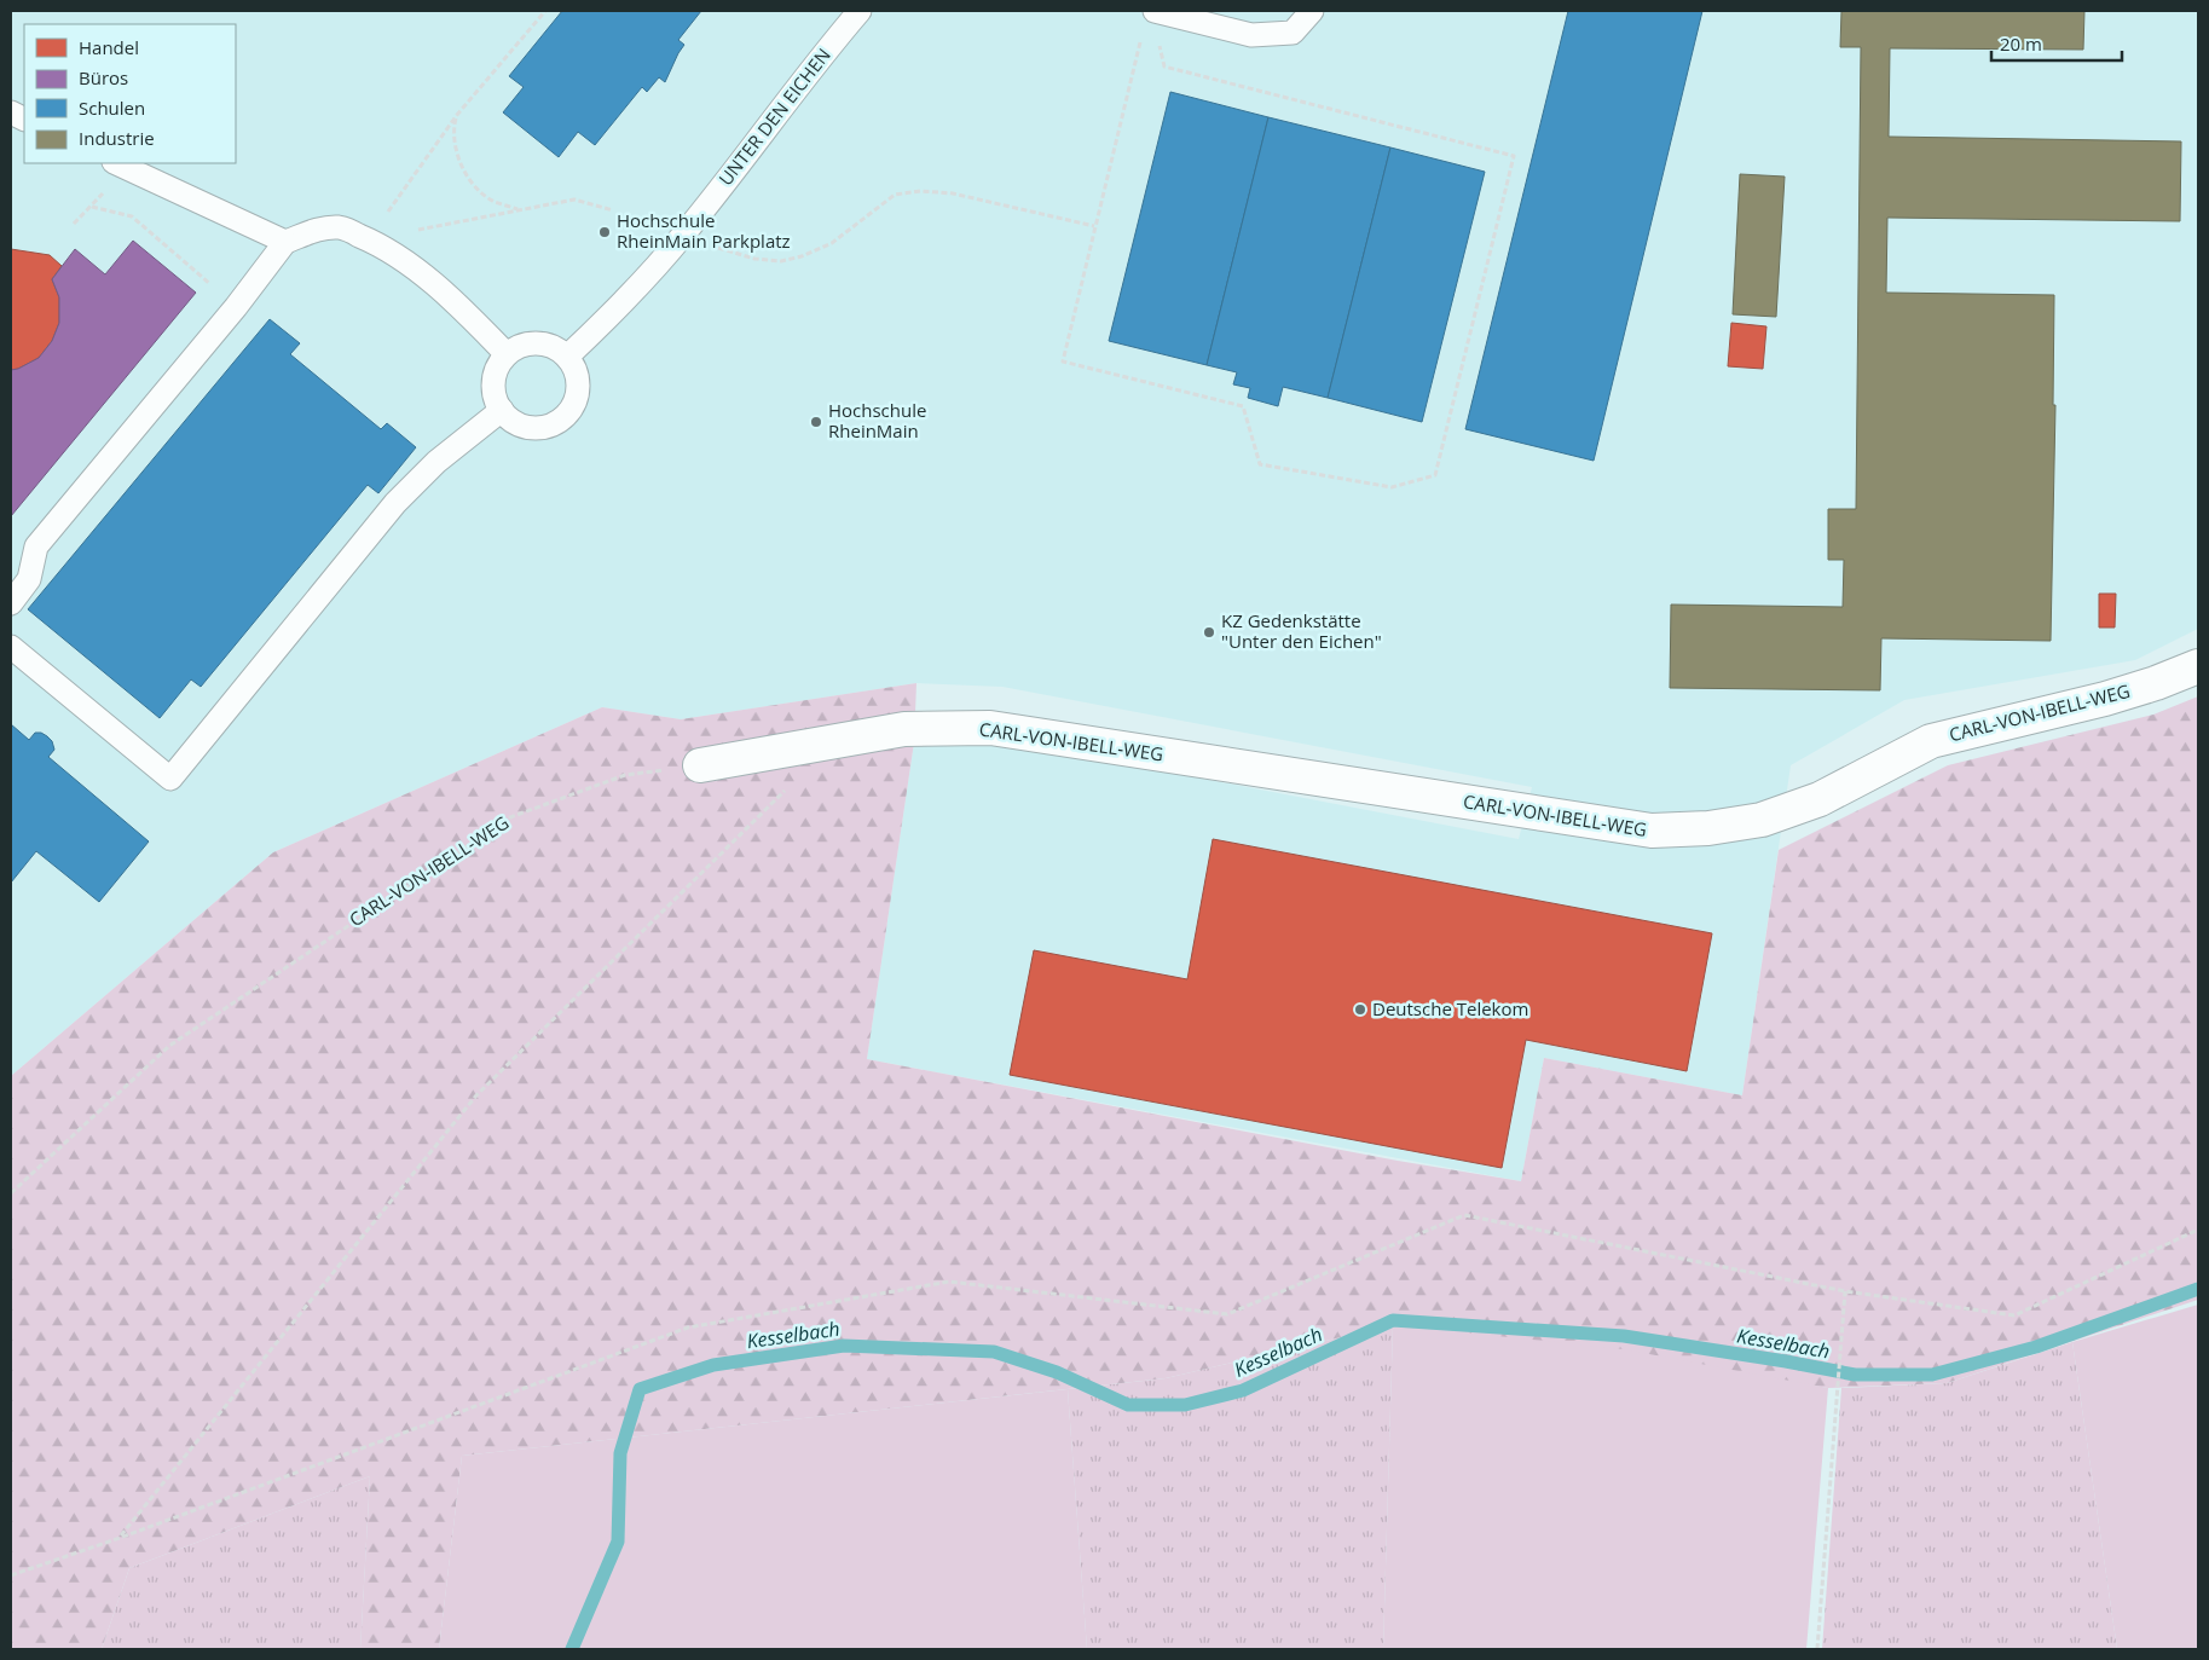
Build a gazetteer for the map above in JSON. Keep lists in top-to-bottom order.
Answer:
{
  "streets": {
    "street": ["CARL-VON-IBELL-WEG"],
    "lane": ["UNTER DEN EICHEN"]
  },
  "water": ["Kesselbach"],
  "places": [
    "Hochschule RheinMain Parkplatz",
    "Hochschule RheinMain",
    "KZ Gedenkstätte \"Unter den Eichen\"",
    "Deutsche Telekom"
  ],
  "legend": [
    "Handel",
    "Büros",
    "Schulen",
    "Industrie"
  ],
  "scale_bar": "20 m"
}
